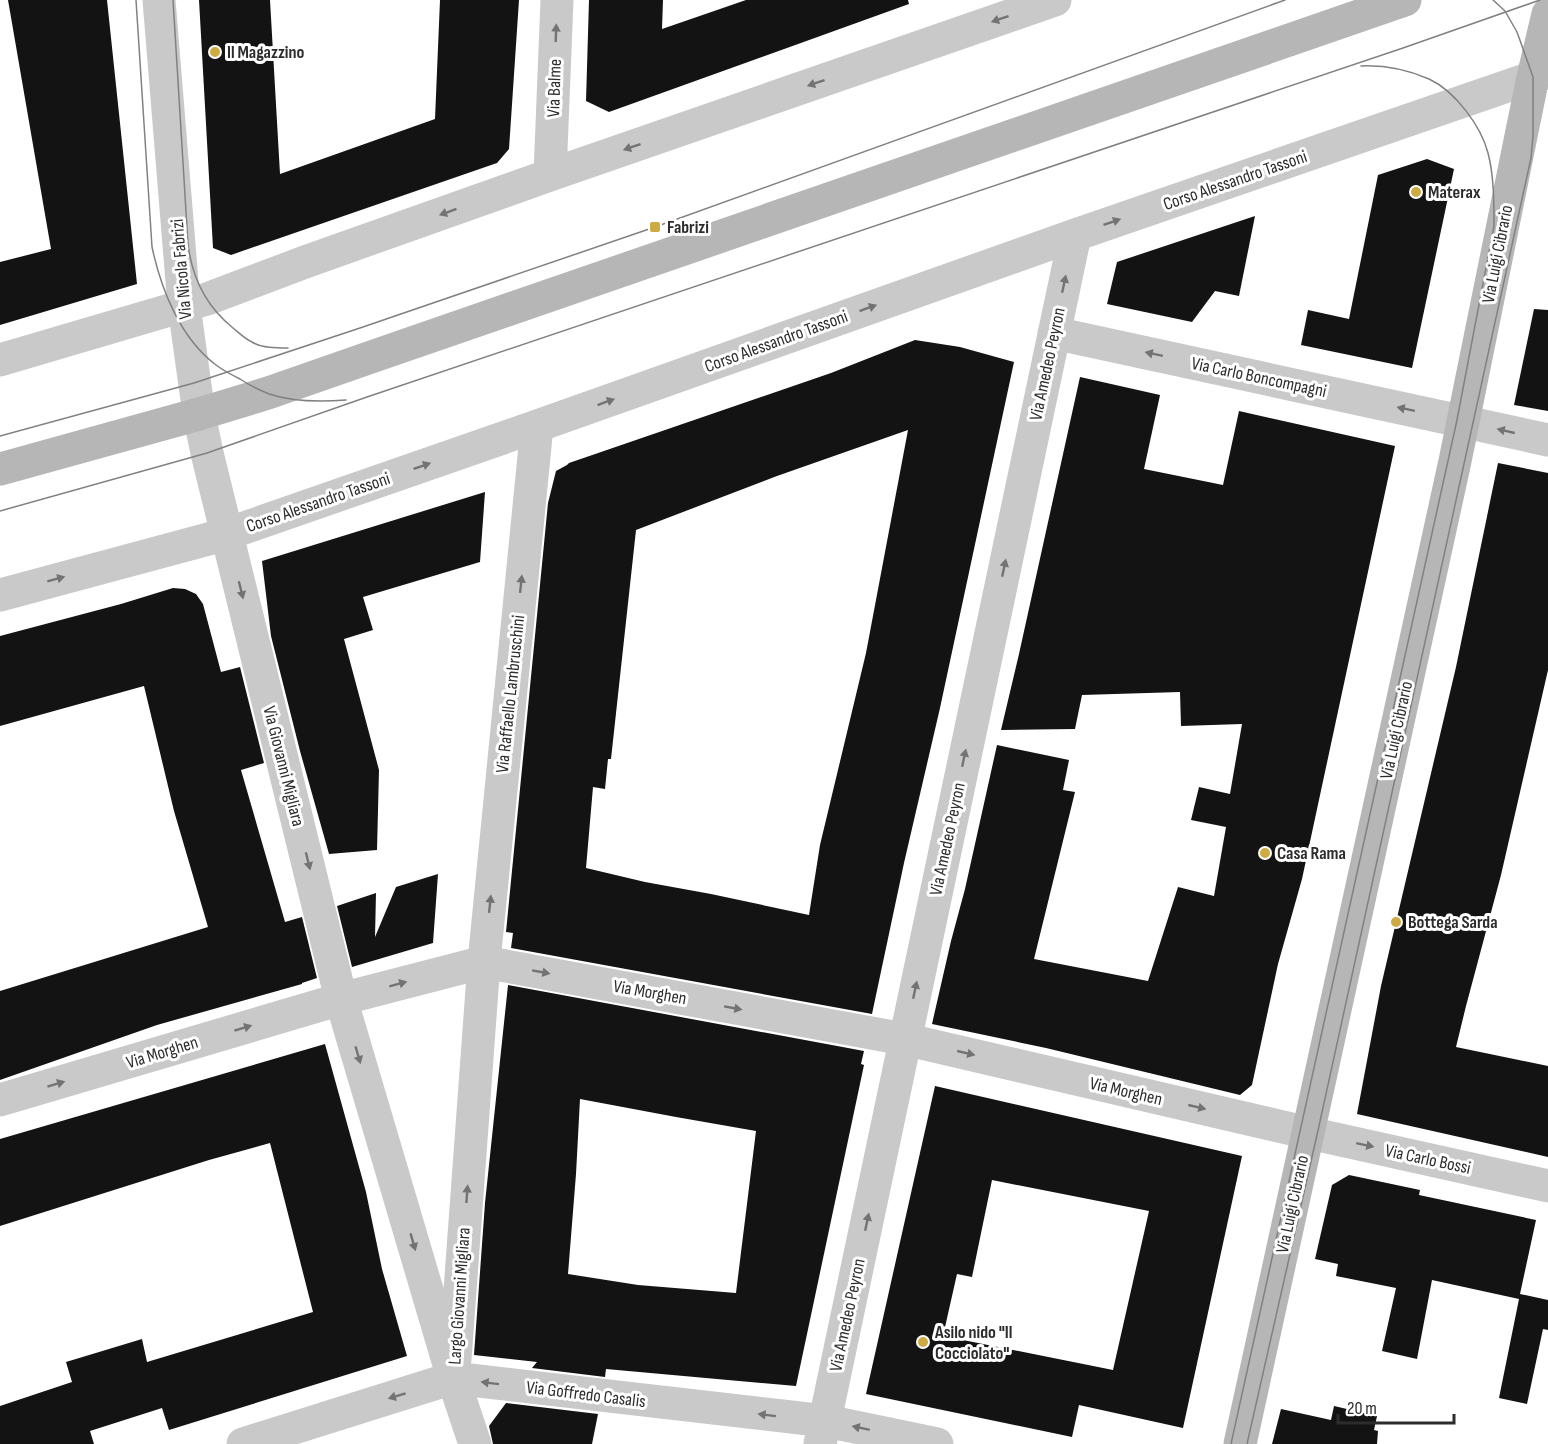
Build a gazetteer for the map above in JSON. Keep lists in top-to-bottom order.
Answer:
{
  "streets": {
    "main road": ["Via Luigi Cibrario"],
    "street": [
      "Via Balme",
      "Corso Alessandro Tassoni",
      "Via Nicola Fabrizi",
      "Via Amedeo Peyron",
      "Via Carlo Boncompagni",
      "Via Raffaello Lambruschini",
      "Via Giovanni Migliara",
      "Via Morghen",
      "Via Carlo Bossi",
      "Largo Giovanni Migliara",
      "Via Goffredo Casalis"
    ]
  },
  "crossings": [
    ["Corso Alessandro Tassoni", "Via Luigi Cibrario"],
    ["Corso Alessandro Tassoni", "Via Nicola Fabrizi"],
    ["Corso Alessandro Tassoni", "Via Amedeo Peyron"],
    ["Corso Alessandro Tassoni", "Via Raffaello Lambruschini"],
    ["Corso Alessandro Tassoni", "Via Giovanni Migliara"],
    ["Via Luigi Cibrario", "Via Carlo Boncompagni"],
    ["Via Luigi Cibrario", "Via Morghen"],
    ["Via Luigi Cibrario", "Via Carlo Bossi"],
    ["Via Nicola Fabrizi", "Via Giovanni Migliara"],
    ["Via Amedeo Peyron", "Via Carlo Boncompagni"],
    ["Via Amedeo Peyron", "Via Morghen"],
    ["Via Amedeo Peyron", "Via Goffredo Casalis"],
    ["Via Raffaello Lambruschini", "Via Morghen"],
    ["Via Raffaello Lambruschini", "Largo Giovanni Migliara"],
    ["Via Giovanni Migliara", "Via Morghen"],
    ["Via Giovanni Migliara", "Largo Giovanni Migliara"],
    ["Via Morghen", "Via Carlo Bossi"],
    ["Via Morghen", "Largo Giovanni Migliara"],
    ["Largo Giovanni Migliara", "Via Goffredo Casalis"]
  ],
  "one_way": [
    "Via Balme",
    "Via Amedeo Peyron",
    "Via Carlo Boncompagni",
    "Via Raffaello Lambruschini",
    "Via Giovanni Migliara",
    "Via Morghen",
    "Via Carlo Bossi",
    "Via Goffredo Casalis"
  ],
  "places": {
    "other": [
      "Il Magazzino",
      "Materax",
      "Casa Rama",
      "Bottega Sarda",
      "Asilo nido \"Il Cocciolato\""
    ],
    "transit": ["Fabrizi"]
  },
  "scale_bar": "20 m"
}
